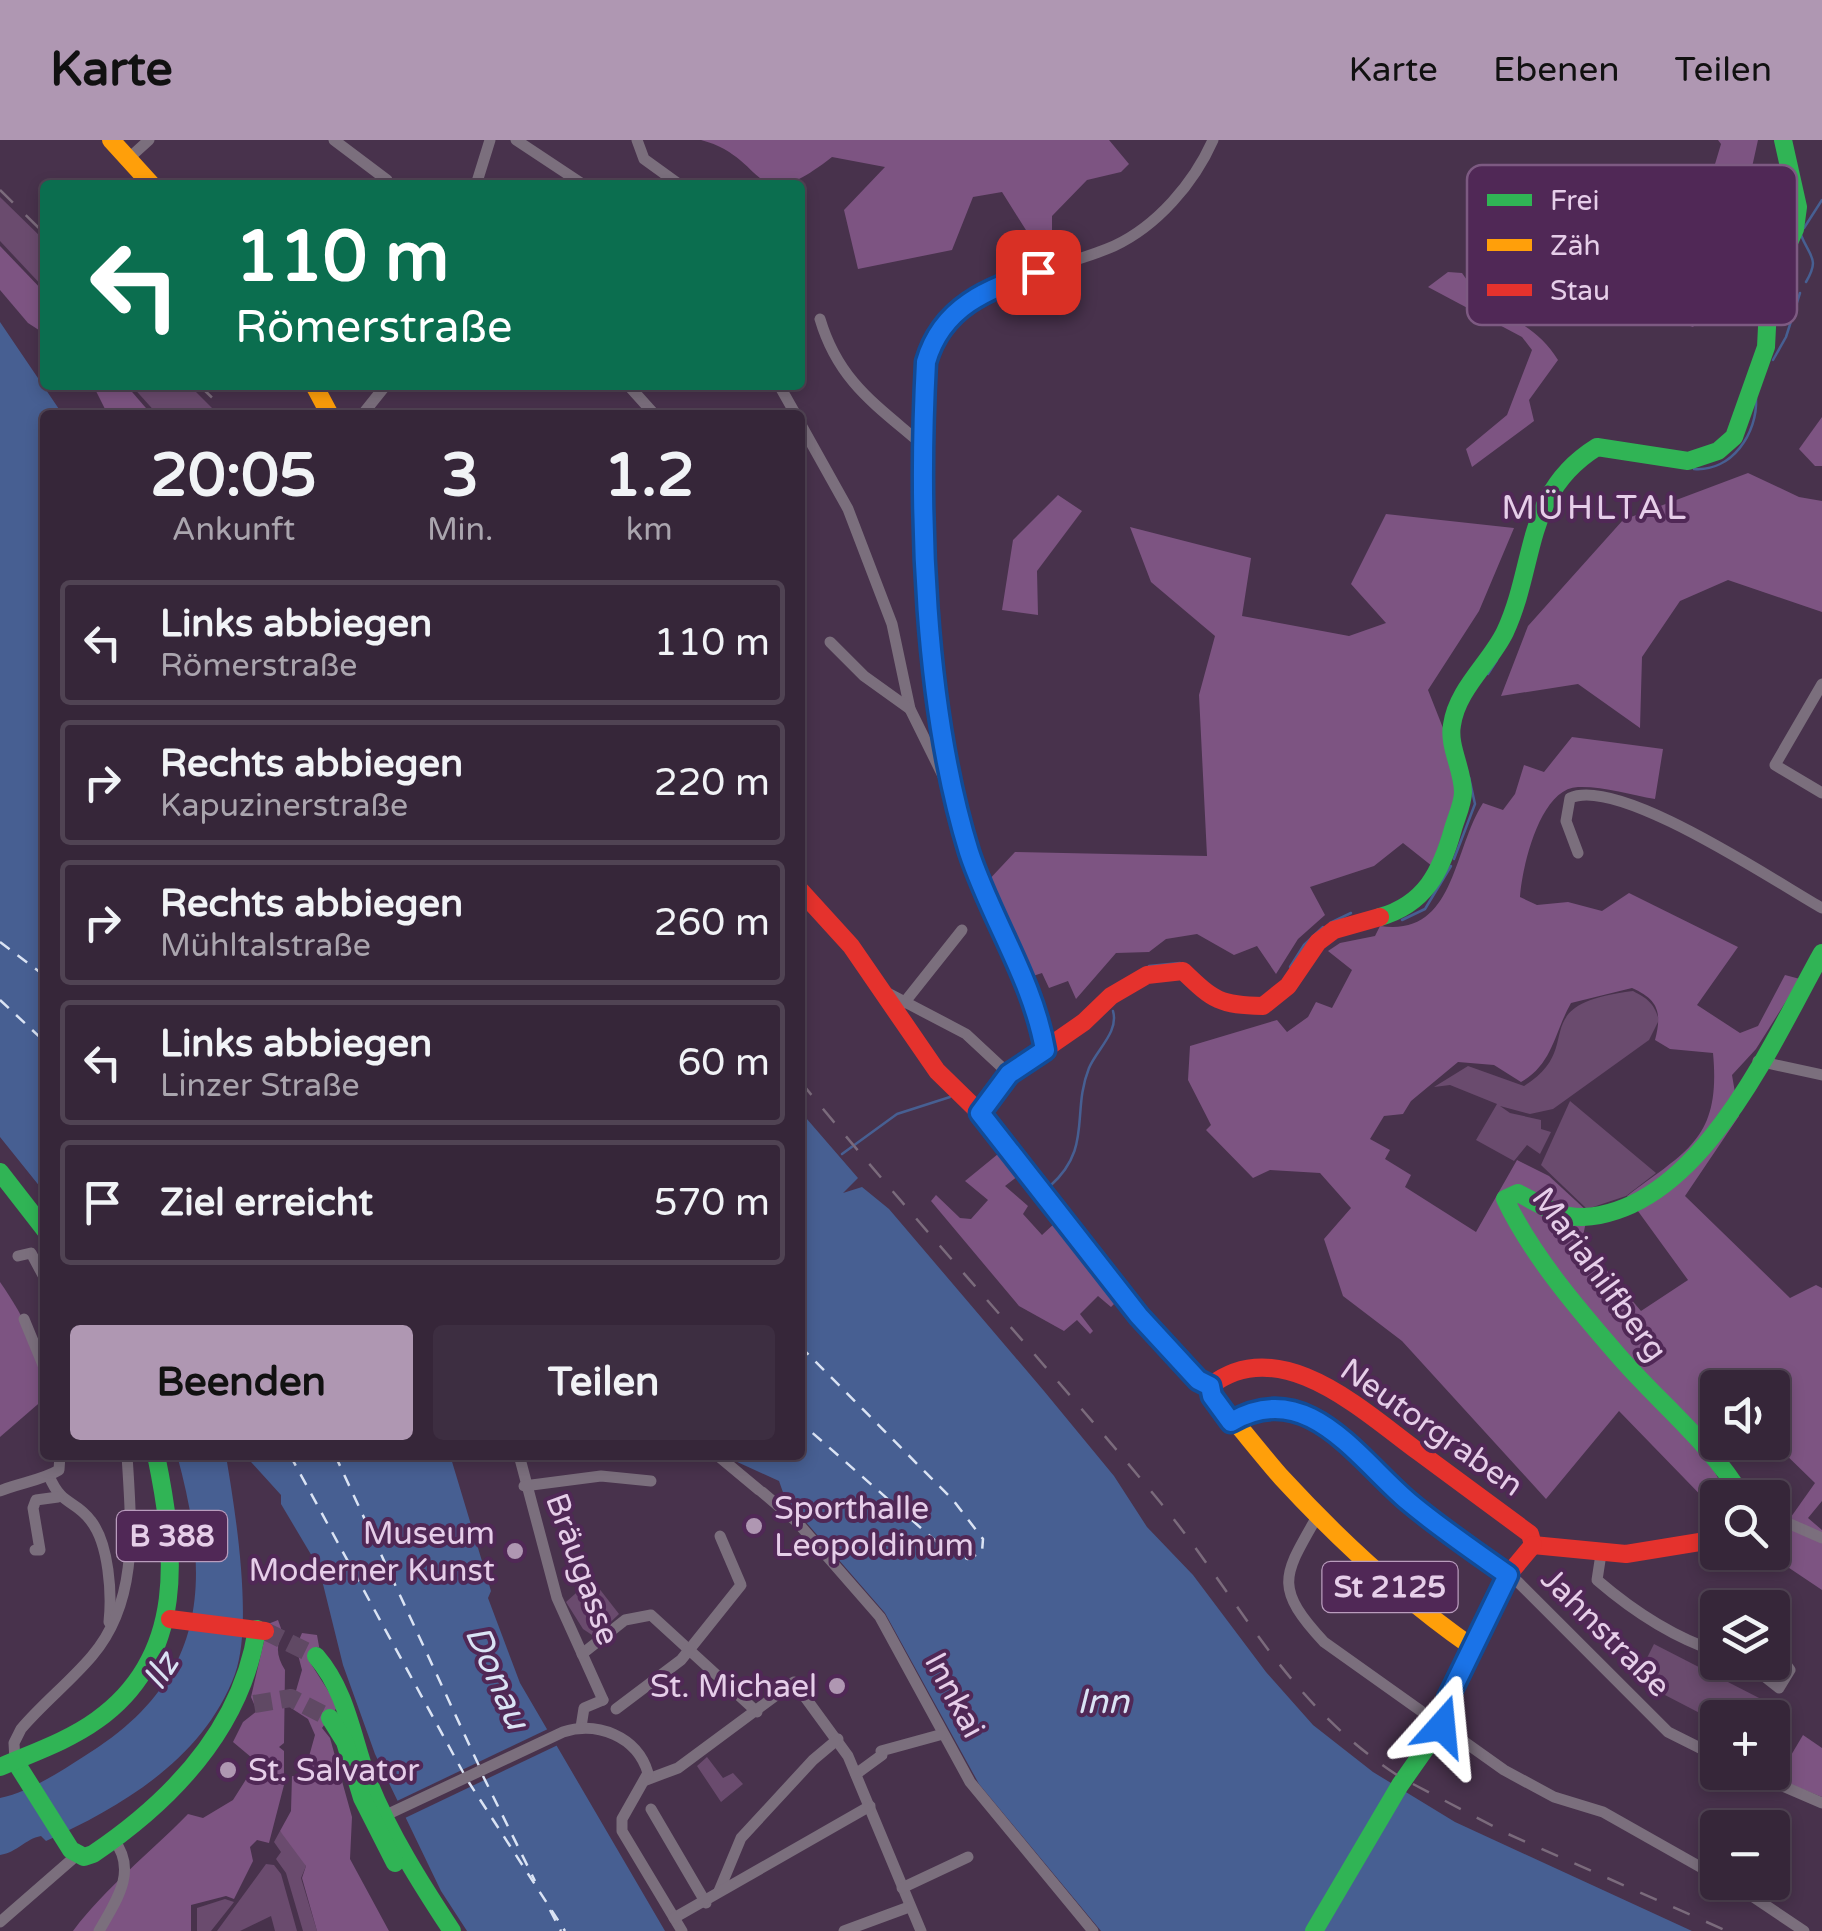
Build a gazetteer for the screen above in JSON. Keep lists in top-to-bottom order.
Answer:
{
  "streets": {
    "main road": [
      "Mariahilfberg",
      "Neutorgraben",
      "B 388",
      "St 2125"
    ],
    "street": ["Bräugasse", "Jahnstraße", "Innkai"]
  },
  "crossings": [
    ["Neutorgraben", "St 2125"],
    ["St 2125", "Jahnstraße"]
  ],
  "districts": ["MÜHLTAL"],
  "water": ["Ilz", "Donau", "Inn"],
  "places": [
    "Sporthalle Leopoldinum",
    "Museum Moderner Kunst",
    "St. Michael",
    "St. Salvator"
  ],
  "legend": ["Frei", "Zäh", "Stau"],
  "page": {
    "header": "Karte",
    "nav": ["Karte", "Ebenen", "Teilen"],
    "turn": ["110 m", "Römerstraße"],
    "eta": [
      "20:05",
      "Ankunft",
      "3",
      "Min.",
      "1.2",
      "km"
    ],
    "list": [
      {
        "name": "Links abbiegen",
        "note": "Römerstraße",
        "value": "110 m"
      },
      {
        "name": "Rechts abbiegen",
        "note": "Kapuzinerstraße",
        "value": "220 m"
      },
      {
        "name": "Rechts abbiegen",
        "note": "Mühltalstraße",
        "value": "260 m"
      },
      {
        "name": "Links abbiegen",
        "note": "Linzer Straße",
        "value": "60 m"
      },
      {
        "name": "Ziel erreicht",
        "value": "570 m"
      }
    ],
    "buttons": ["Beenden", "Teilen"],
    "map_buttons": ["+", "−"]
  }
}
